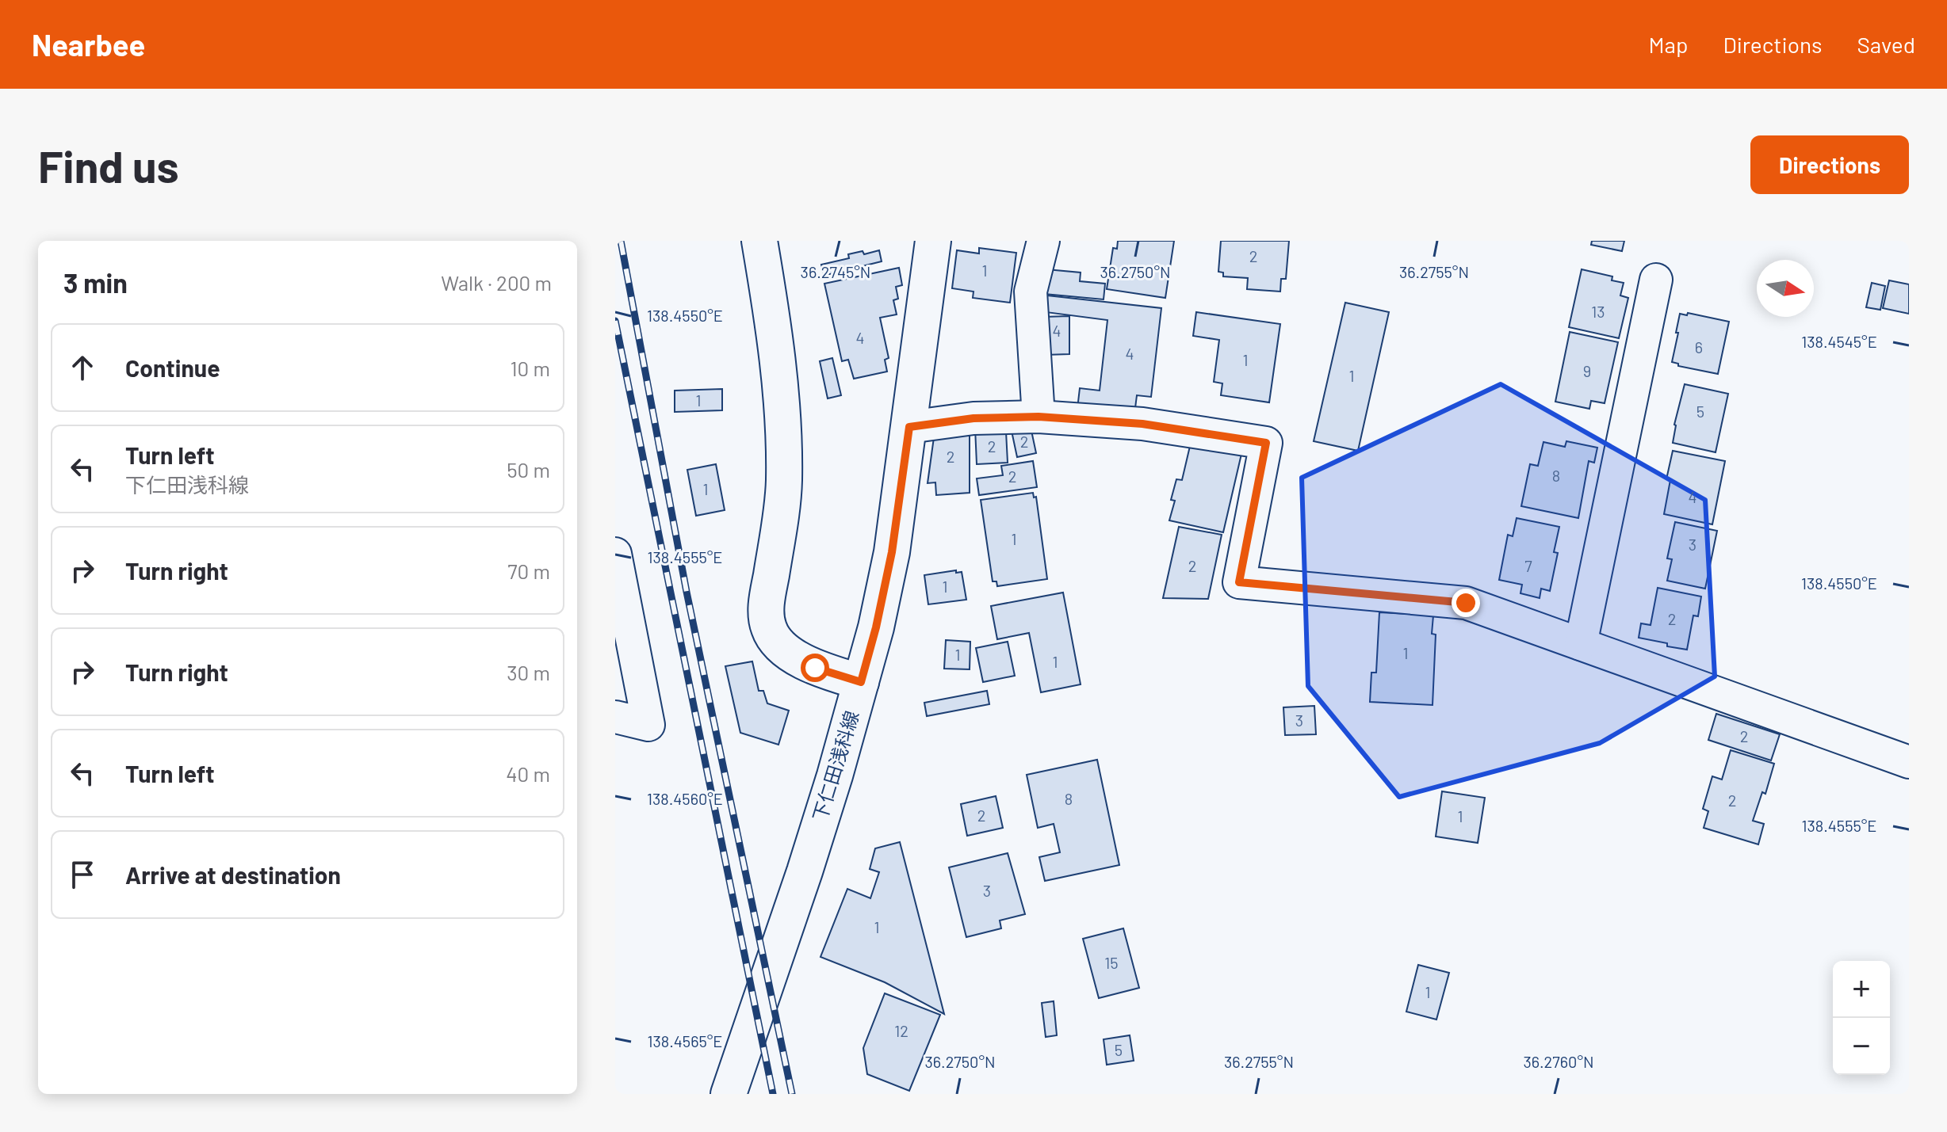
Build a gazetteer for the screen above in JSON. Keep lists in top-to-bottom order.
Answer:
{
  "streets": {
    "main road": ["下仁田浅科線"]
  },
  "house_numbers": [
    "2",
    "1",
    "13",
    "4",
    "4",
    "6",
    "4",
    "1",
    "9",
    "1",
    "1",
    "5",
    "2",
    "2",
    "2",
    "8",
    "2",
    "1",
    "4",
    "1",
    "3",
    "2",
    "7",
    "1",
    "2",
    "1",
    "1",
    "1",
    "3",
    "2",
    "8",
    "2",
    "2",
    "1",
    "3",
    "1",
    "15",
    "1",
    "12",
    "5"
  ],
  "north": "right",
  "page": {
    "header": "Nearbee",
    "nav": ["Map", "Directions", "Saved"],
    "buttons": "Directions",
    "title": "Find us",
    "heading": ["3 min", "Walk · 200 m"],
    "list": [
      ["Continue", "10 m"],
      ["Turn left", "下仁田浅科線", "50 m"],
      ["Turn right", "70 m"],
      ["Turn right", "30 m"],
      ["Turn left", "40 m"],
      "Arrive at destination"
    ],
    "map_buttons": ["+", "−"]
  },
  "coordinates": [
    "36.2745°N",
    "36.2750°N",
    "36.2755°N",
    "138.4550°E",
    "138.4545°E",
    "138.4555°E",
    "138.4560°E",
    "138.4565°E",
    "36.2760°N"
  ]
}
